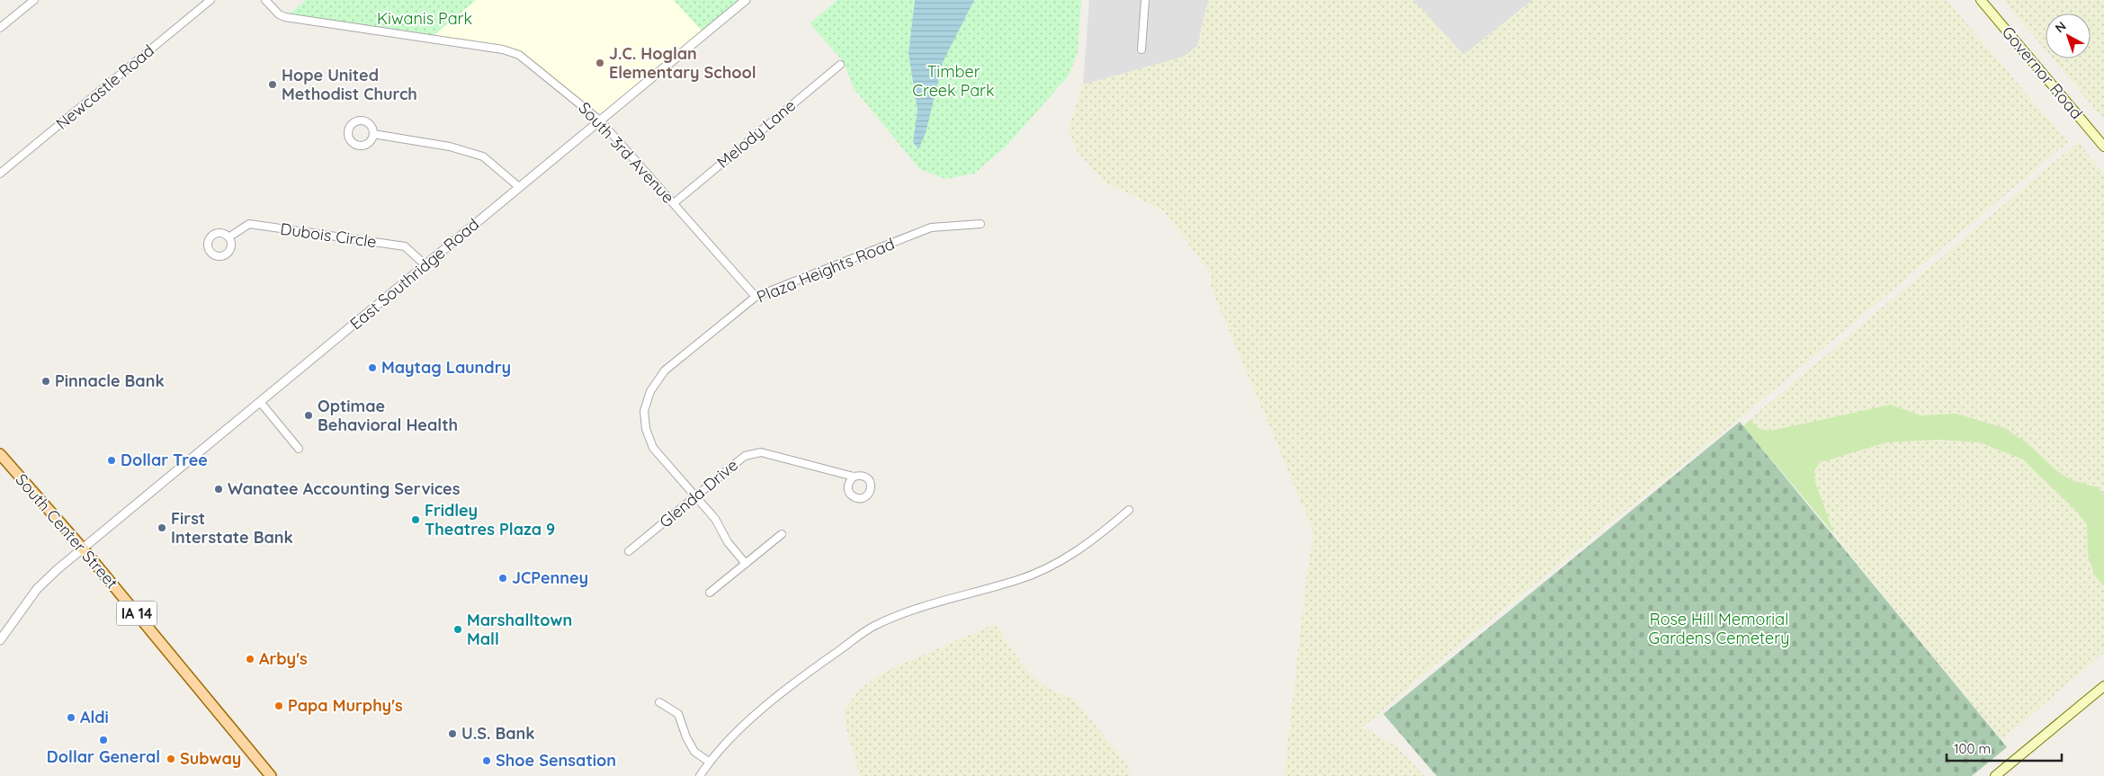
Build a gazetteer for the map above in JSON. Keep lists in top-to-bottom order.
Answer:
{
  "streets": {
    "main road": ["Governor Road", "South Center Street", "IA 14"],
    "street": [
      "Newcastle Road",
      "Melody Lane",
      "South 3rd Avenue",
      "Dubois Circle",
      "Plaza Heights Road",
      "East Southridge Road",
      "Glenda Drive"
    ]
  },
  "crossings": [
    ["Melody Lane", "South 3rd Avenue"],
    ["South 3rd Avenue", "Plaza Heights Road"],
    ["South 3rd Avenue", "East Southridge Road"],
    ["Dubois Circle", "East Southridge Road"],
    ["Plaza Heights Road", "Glenda Drive"],
    ["East Southridge Road", "South Center Street"]
  ],
  "parks": ["Kiwanis Park", "Timber Creek Park", "Rose Hill Memorial Gardens Cemetery"],
  "places": [
    "J.C. Hoglan Elementary School",
    "Hope United Methodist Church",
    "Maytag Laundry",
    "Pinnacle Bank",
    "Optimae Behavioral Health",
    "Dollar Tree",
    "Wanatee Accounting Services",
    "Fridley Theatres Plaza 9",
    "First Interstate Bank",
    "JCPenney",
    "Marshalltown Mall",
    "Arby's",
    "Papa Murphy's",
    "Aldi",
    "U.S. Bank",
    "Dollar General",
    "Subway",
    "Shoe Sensation"
  ],
  "scale_bar": "100 m",
  "north": "top left"
}
